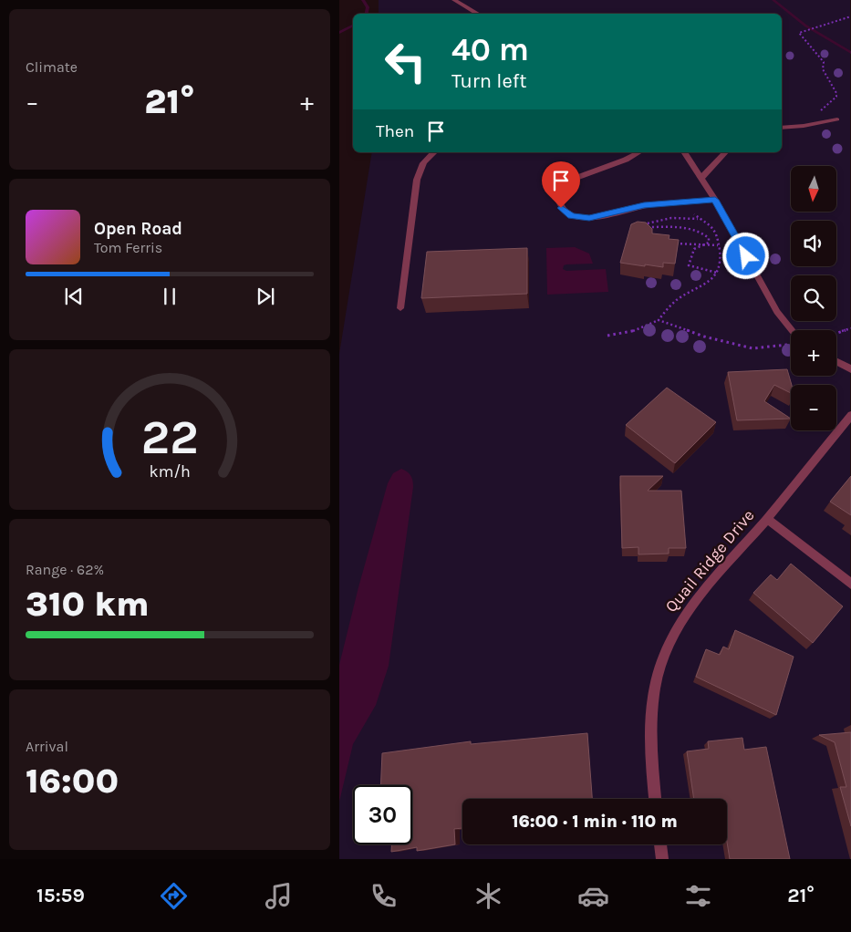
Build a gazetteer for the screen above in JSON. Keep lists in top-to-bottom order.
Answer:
{
  "streets": {
    "street": ["Quail Ridge Drive"]
  },
  "north": "bottom",
  "page": {
    "tile": [
      "Climate",
      ["Range · 62%", "310 km"],
      ["Arrival", "16:00"]
    ],
    "turn": ["40 m", "Turn left"],
    "heat": ["−", "21°", "+"],
    "then": "Then",
    "map_buttons": ["+", "−"],
    "song": ["Open Road", "Tom Ferris"],
    "limit": "30",
    "trip": "16:00 · 1 min · 110 m",
    "tabs": ["15:59", "21°"],
    "gauge": ["22", "km/h"]
  }
}
